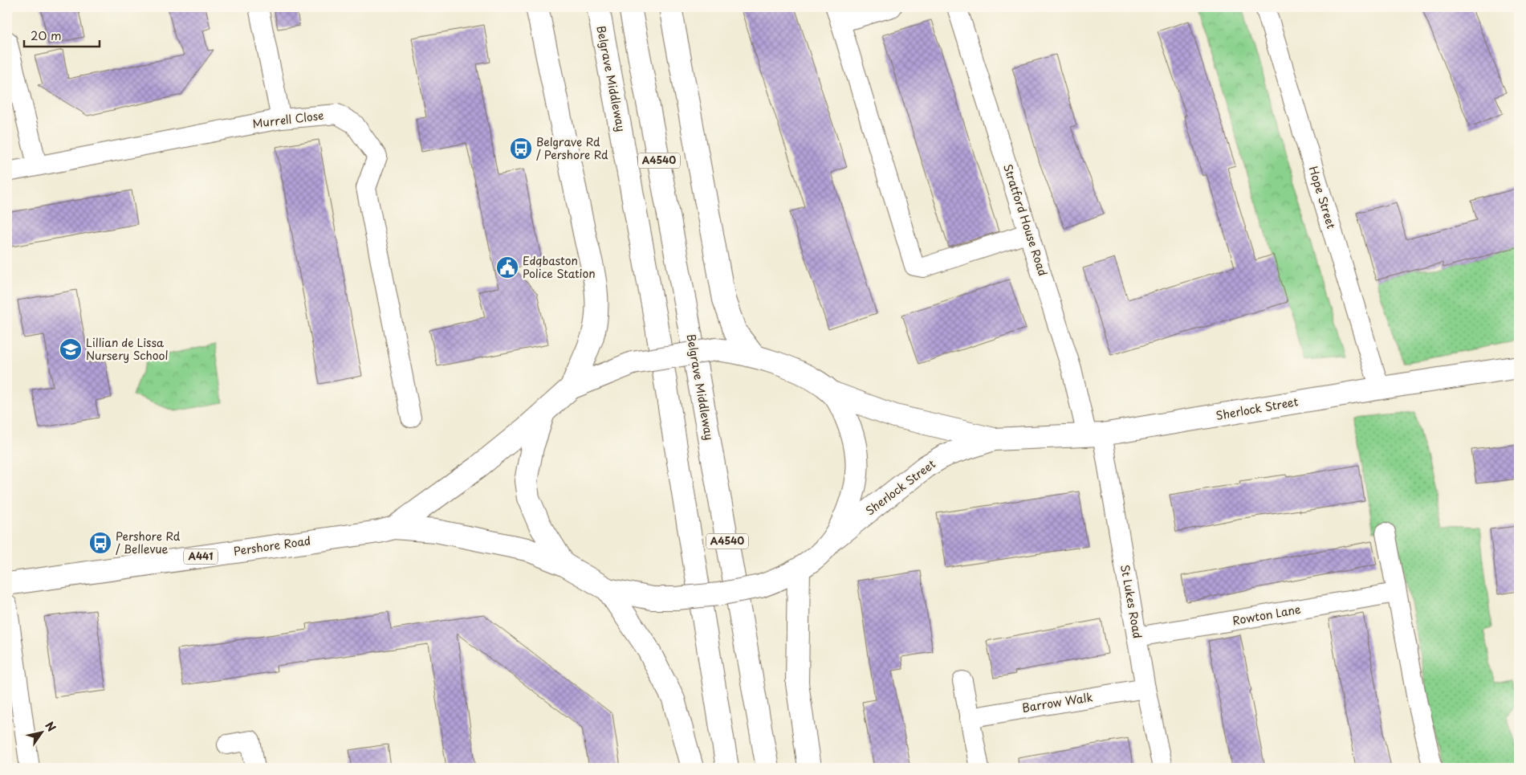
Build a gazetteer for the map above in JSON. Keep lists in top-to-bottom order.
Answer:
{
  "streets": {
    "main road": [
      "Belgrave Middleway",
      "A4540",
      "Sherlock Street",
      "Pershore Road",
      "A441"
    ],
    "street": [
      "Murrell Close",
      "Hope Street",
      "Stratford House Road",
      "St Lukes Road",
      "Rowton Lane",
      "Barrow Walk"
    ]
  },
  "crossings": [
    ["Hope Street", "Sherlock Street"],
    ["Stratford House Road", "Sherlock Street"],
    ["Stratford House Road", "St Lukes Road"],
    ["Sherlock Street", "St Lukes Road"],
    ["St Lukes Road", "Rowton Lane"],
    ["St Lukes Road", "Barrow Walk"]
  ],
  "places": {
    "bus stop": ["Belgrave Rd / Pershore Rd", "Pershore Rd / Bellevue"],
    "public building": ["Edgbaston Police Station"],
    "school or university": ["Lillian de Lissa Nursery School"]
  },
  "scale_bar": "20 m",
  "north": "top right"
}
